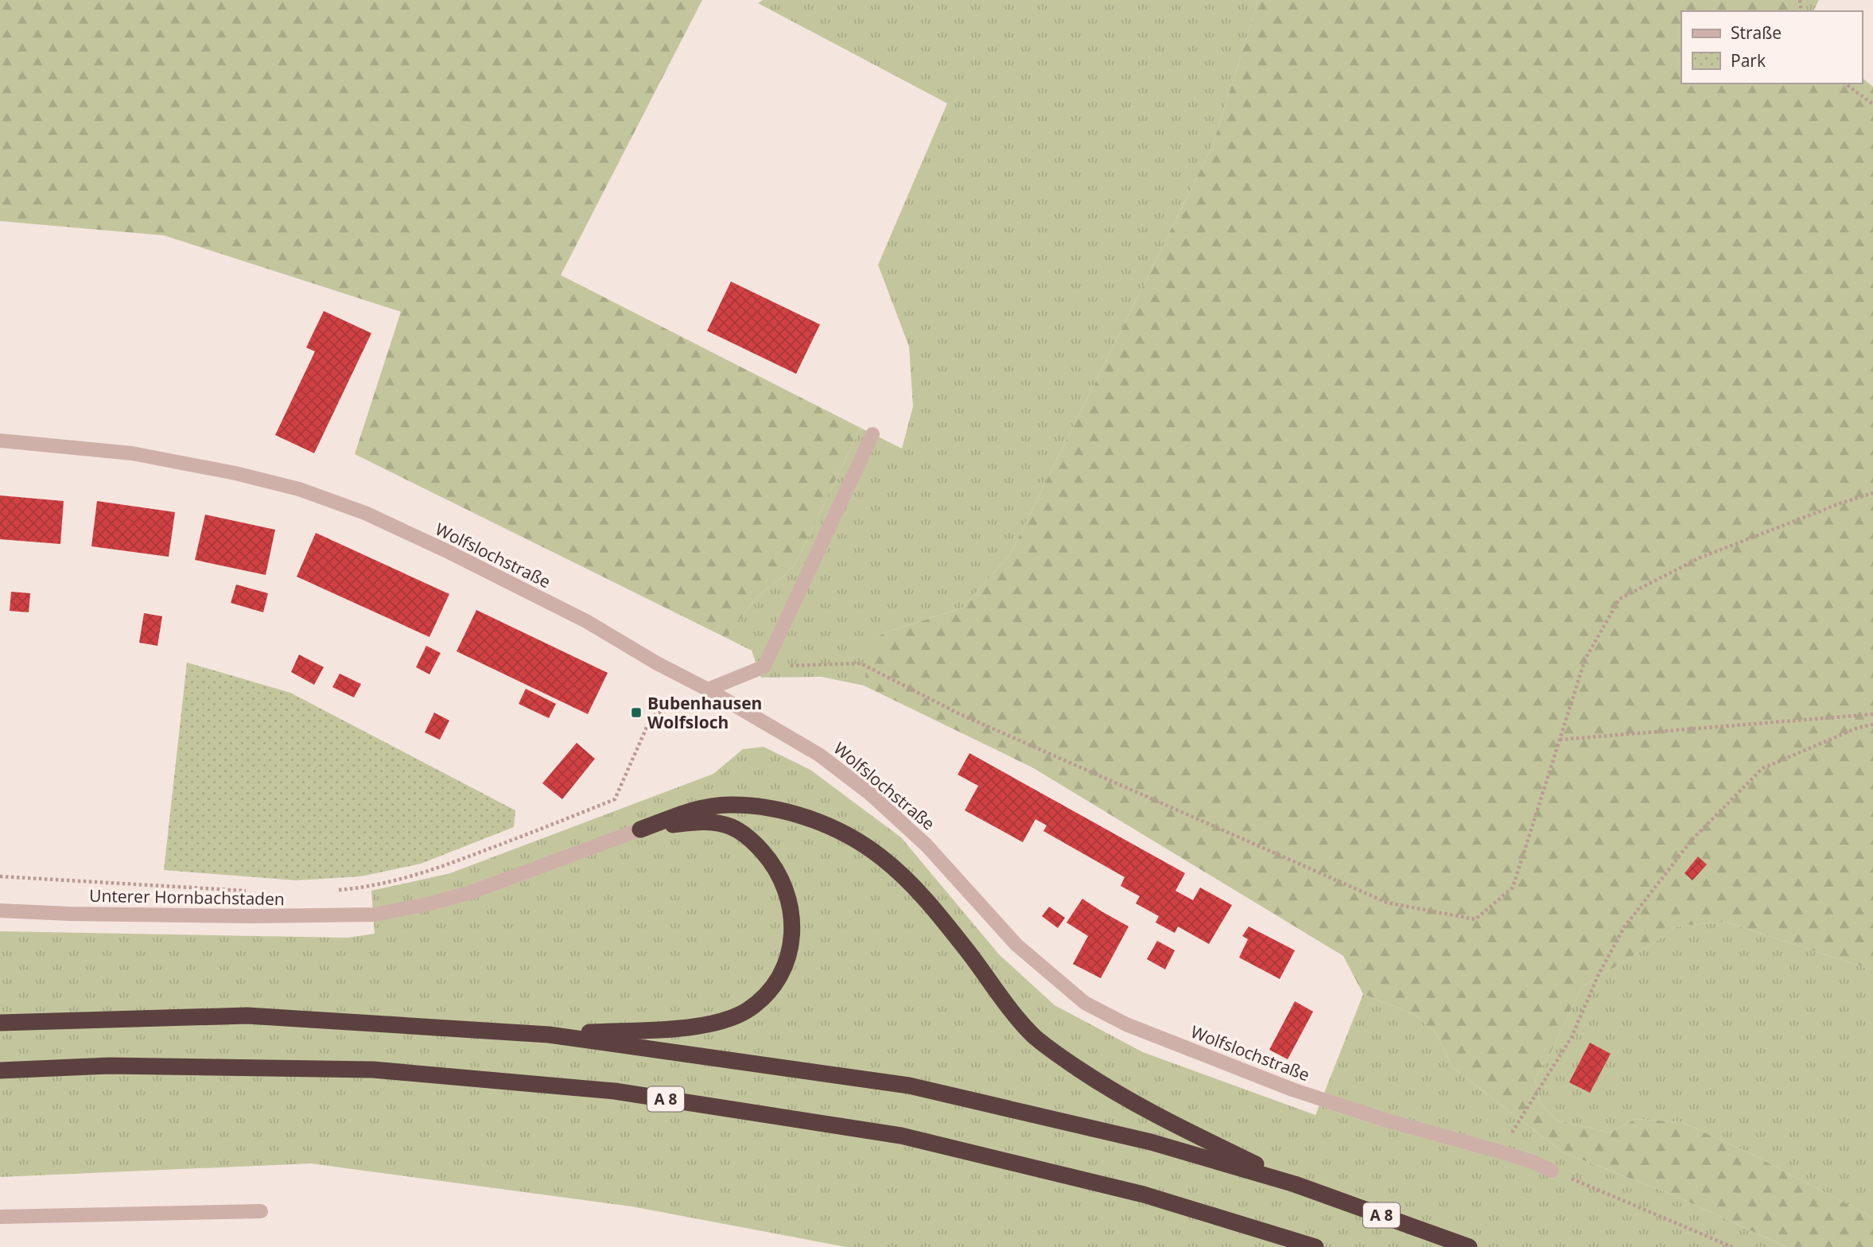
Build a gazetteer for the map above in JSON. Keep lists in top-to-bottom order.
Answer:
{
  "streets": {
    "highway": ["A 8"],
    "street": ["Wolfslochstraße", "Unterer Hornbachstaden"]
  },
  "places": {
    "transit": ["Bubenhausen Wolfsloch"]
  },
  "legend": ["Straße", "Park"]
}
